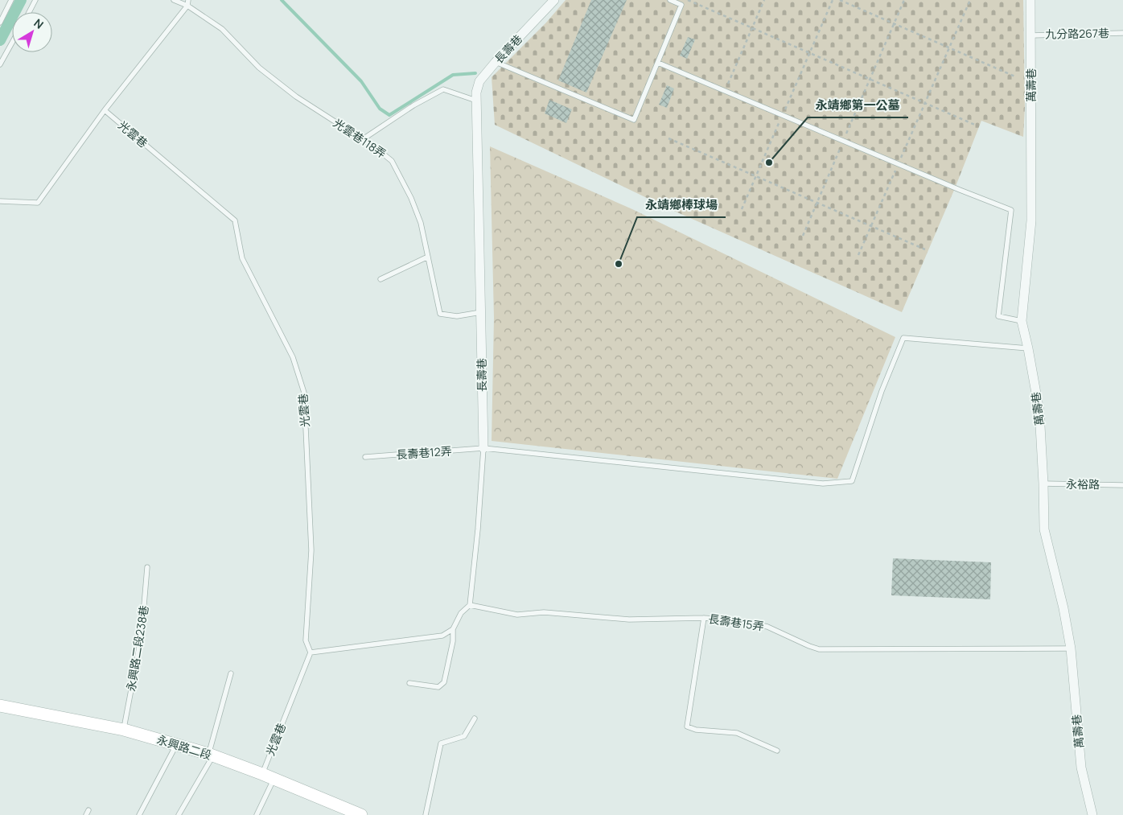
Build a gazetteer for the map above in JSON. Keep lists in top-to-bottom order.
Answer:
{
  "streets": {
    "street": ["長壽巷", "萬壽巷", "永興路二段"],
    "lane": [
      "九分路267巷",
      "光雲巷",
      "光雲巷118弄",
      "長壽巷12弄",
      "永裕路",
      "長壽巷15弄",
      "永興路二段238巷"
    ]
  },
  "crossings": [
    ["九分路267巷", "萬壽巷"],
    ["長壽巷", "光雲巷118弄"],
    ["長壽巷", "長壽巷12弄"],
    ["長壽巷", "長壽巷15弄"],
    ["萬壽巷", "長壽巷12弄"],
    ["萬壽巷", "永裕路"],
    ["萬壽巷", "長壽巷15弄"],
    ["光雲巷", "永興路二段"],
    ["永興路二段238巷", "永興路二段"]
  ],
  "places": ["永靖鄉第一公墓", "永靖鄉棒球場"],
  "north": "top right"
}
